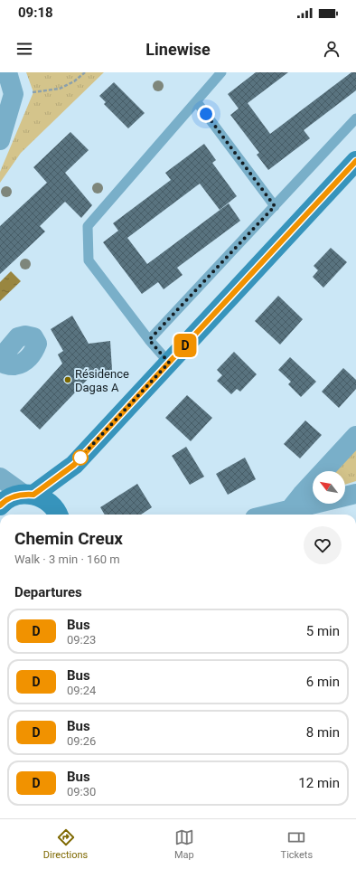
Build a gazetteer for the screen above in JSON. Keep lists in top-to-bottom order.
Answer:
{
  "places": ["Résidence Dagas A"],
  "lines": ["bus line D"],
  "north": "top left",
  "page": {
    "status": "09:18",
    "header": "Linewise",
    "on_map": "D",
    "heading": [
      ["Chemin Creux", "Walk · 3 min · 160 m"],
      "Departures"
    ],
    "list": [
      {
        "mark": "D",
        "name": "Bus",
        "note": "09:23",
        "value": "5 min"
      },
      {
        "mark": "D",
        "name": "Bus",
        "note": "09:24",
        "value": "6 min"
      },
      {
        "mark": "D",
        "name": "Bus",
        "note": "09:26",
        "value": "8 min"
      },
      {
        "mark": "D",
        "name": "Bus",
        "note": "09:30",
        "value": "12 min"
      }
    ],
    "tabs": ["Directions", "Map", "Tickets"]
  }
}
